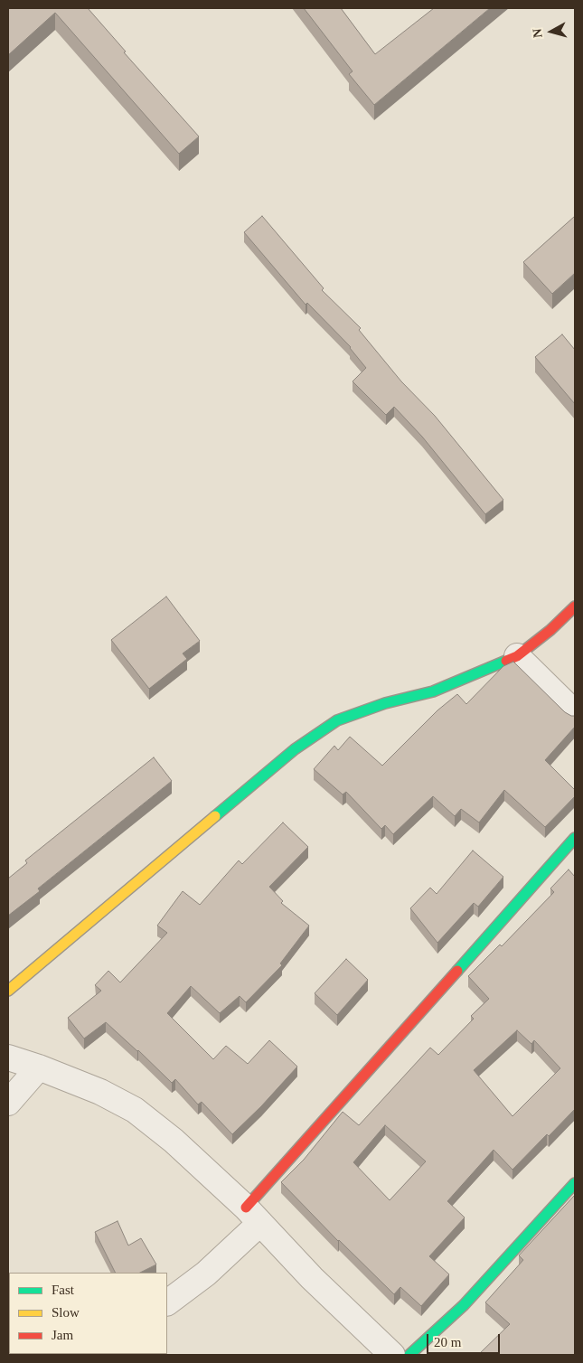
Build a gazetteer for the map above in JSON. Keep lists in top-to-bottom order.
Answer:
{
  "legend": ["Fast", "Slow", "Jam"],
  "scale_bar": "20 m",
  "north": "left"
}
